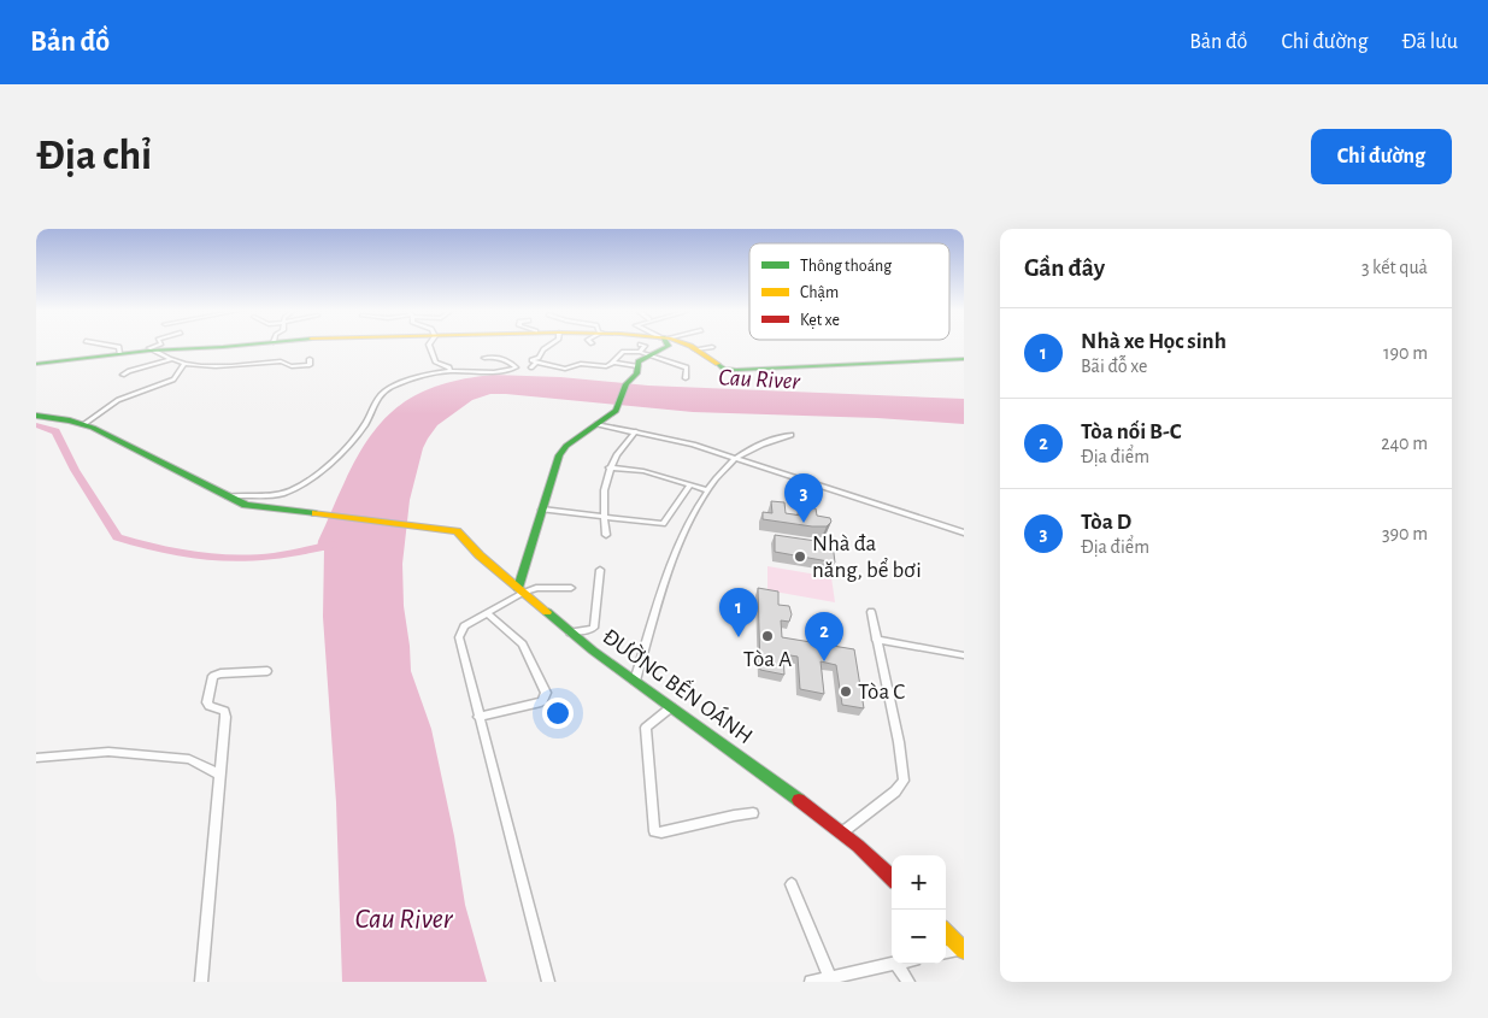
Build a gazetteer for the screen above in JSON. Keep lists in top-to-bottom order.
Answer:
{
  "streets": {
    "street": ["ĐƯỜNG BẾN OÁNH"]
  },
  "water": ["Cau River"],
  "places": ["Nhà đa năng, bể bơi", "Tòa A", "Tòa C"],
  "legend": ["Thông thoáng", "Chậm", "Kẹt xe"],
  "page": {
    "header": "Bản đồ",
    "nav": ["Bản đồ", "Chỉ đường", "Đã lưu"],
    "buttons": "Chỉ đường",
    "title": "Địa chỉ",
    "heading": ["Gần đây", "3 kết quả"],
    "list": [
      {
        "mark": "1",
        "name": "Nhà xe Học sinh",
        "note": "Bãi đỗ xe",
        "value": "190 m"
      },
      {
        "mark": "2",
        "name": "Tòa nối B-C",
        "note": "Địa điểm",
        "value": "240 m"
      },
      {
        "mark": "3",
        "name": "Tòa D",
        "note": "Địa điểm",
        "value": "390 m"
      }
    ],
    "pins": ["3", "1", "2"],
    "map_buttons": ["+", "−"]
  }
}
